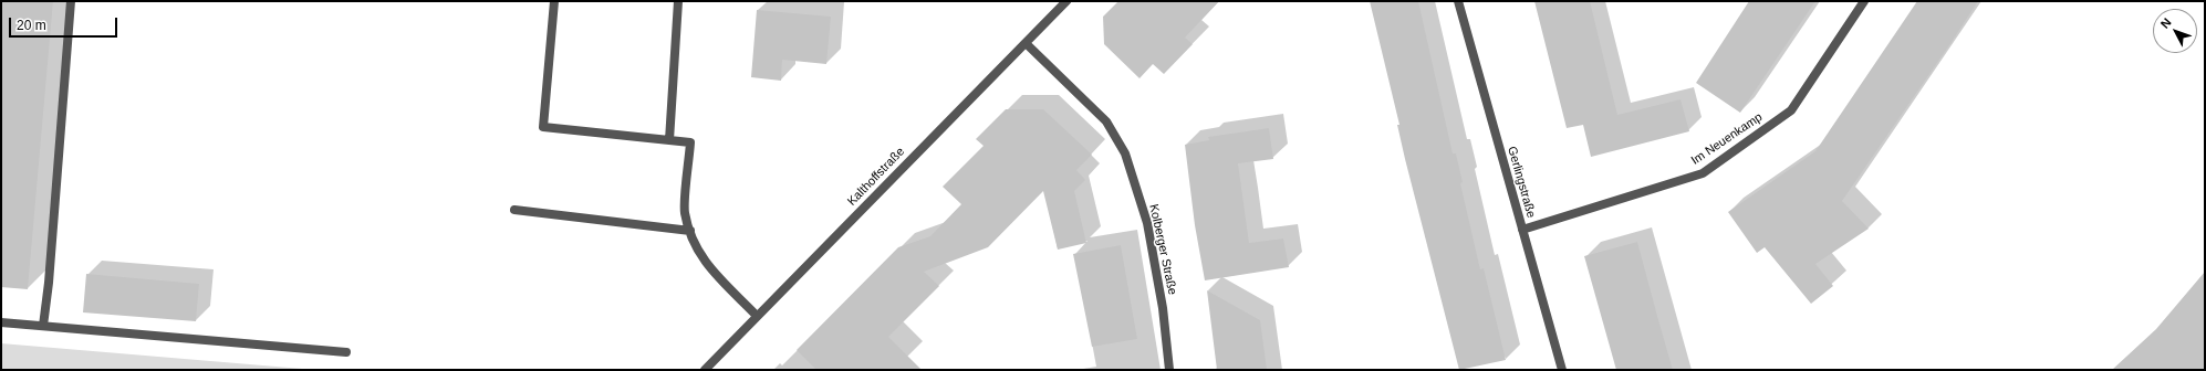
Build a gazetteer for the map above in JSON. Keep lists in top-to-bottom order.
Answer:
{
  "streets": {
    "street": [
      "Im Neuenkamp",
      "Kalthoffstraße",
      "Gerlingstraße",
      "Kolberger Straße"
    ]
  },
  "crossings": [
    ["Im Neuenkamp", "Gerlingstraße"],
    ["Kalthoffstraße", "Kolberger Straße"]
  ],
  "scale_bar": "20 m",
  "north": "top left"
}
